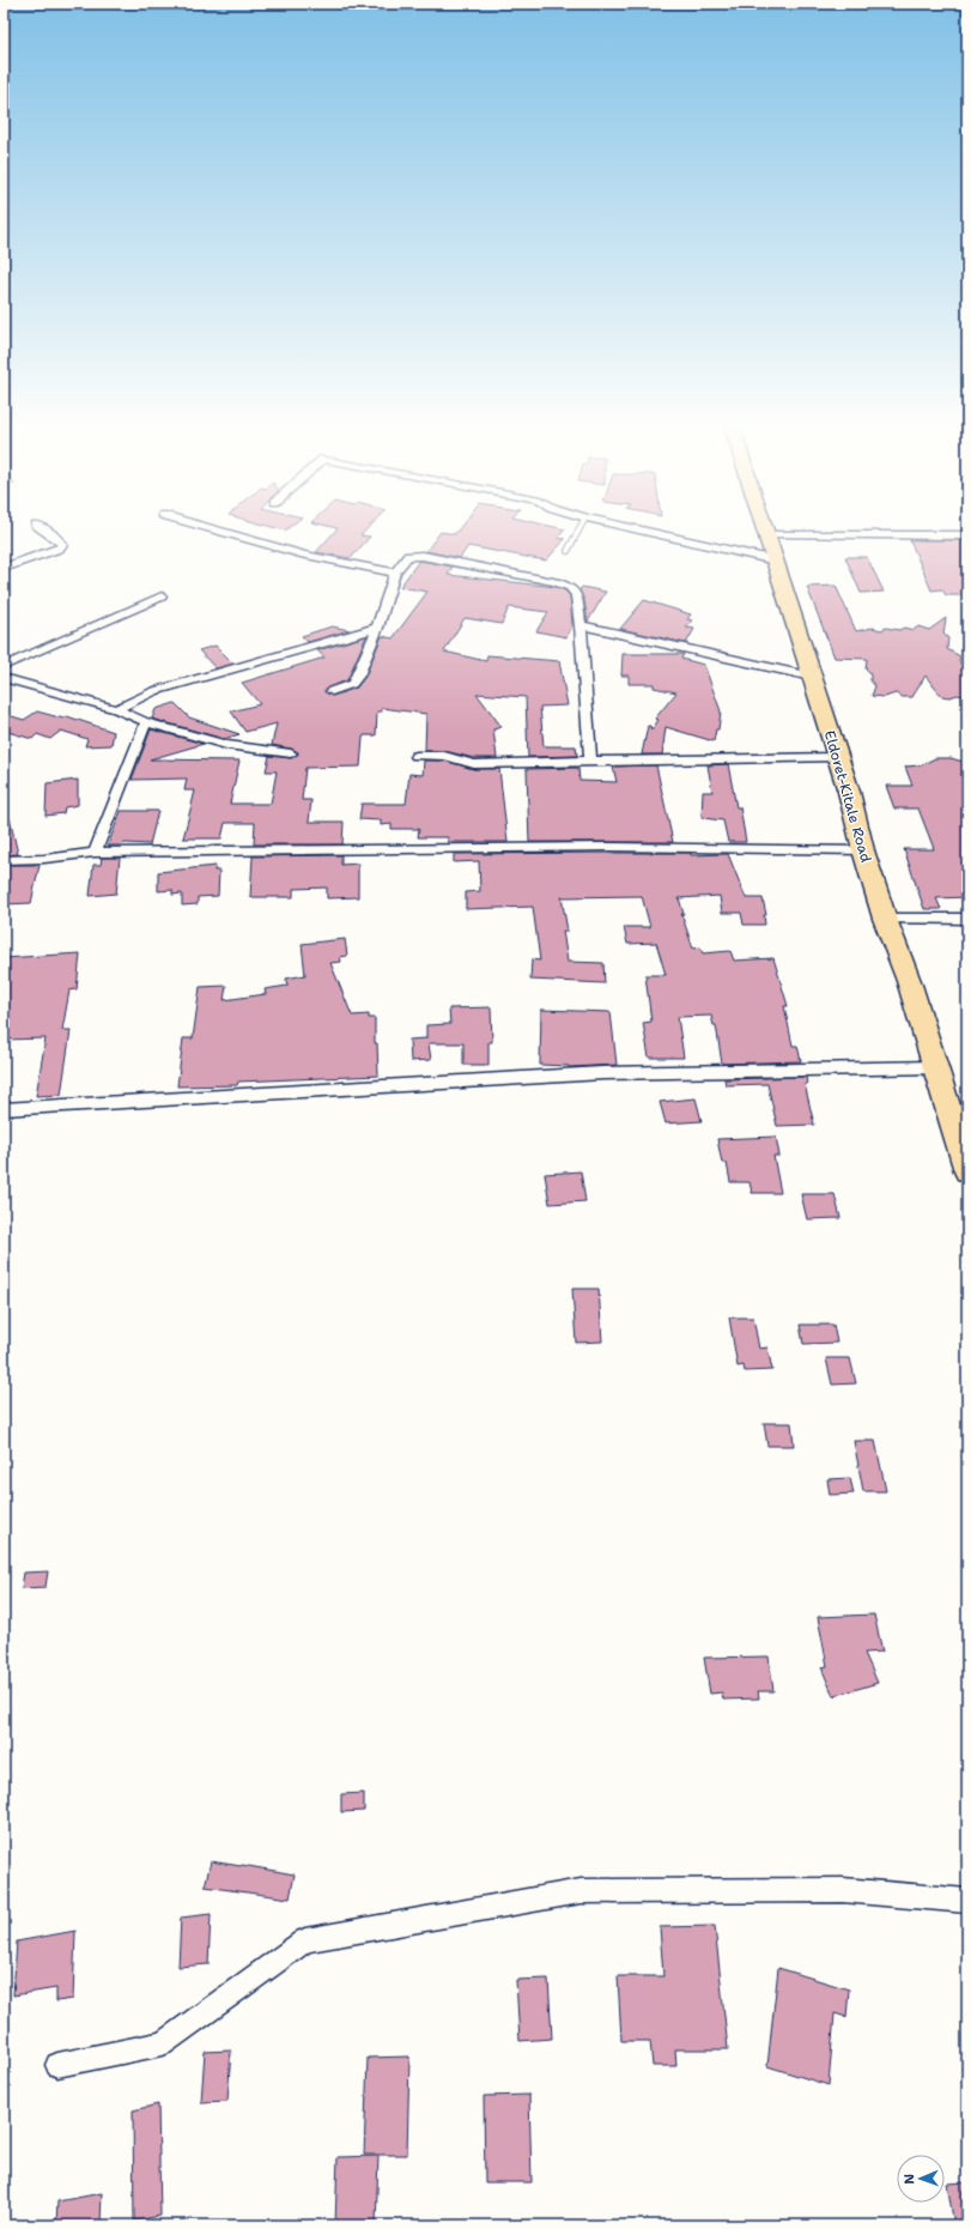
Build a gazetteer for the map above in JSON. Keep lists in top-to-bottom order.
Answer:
{
  "streets": {
    "highway": ["Eldoret-Kitale Road"]
  },
  "north": "left"
}
